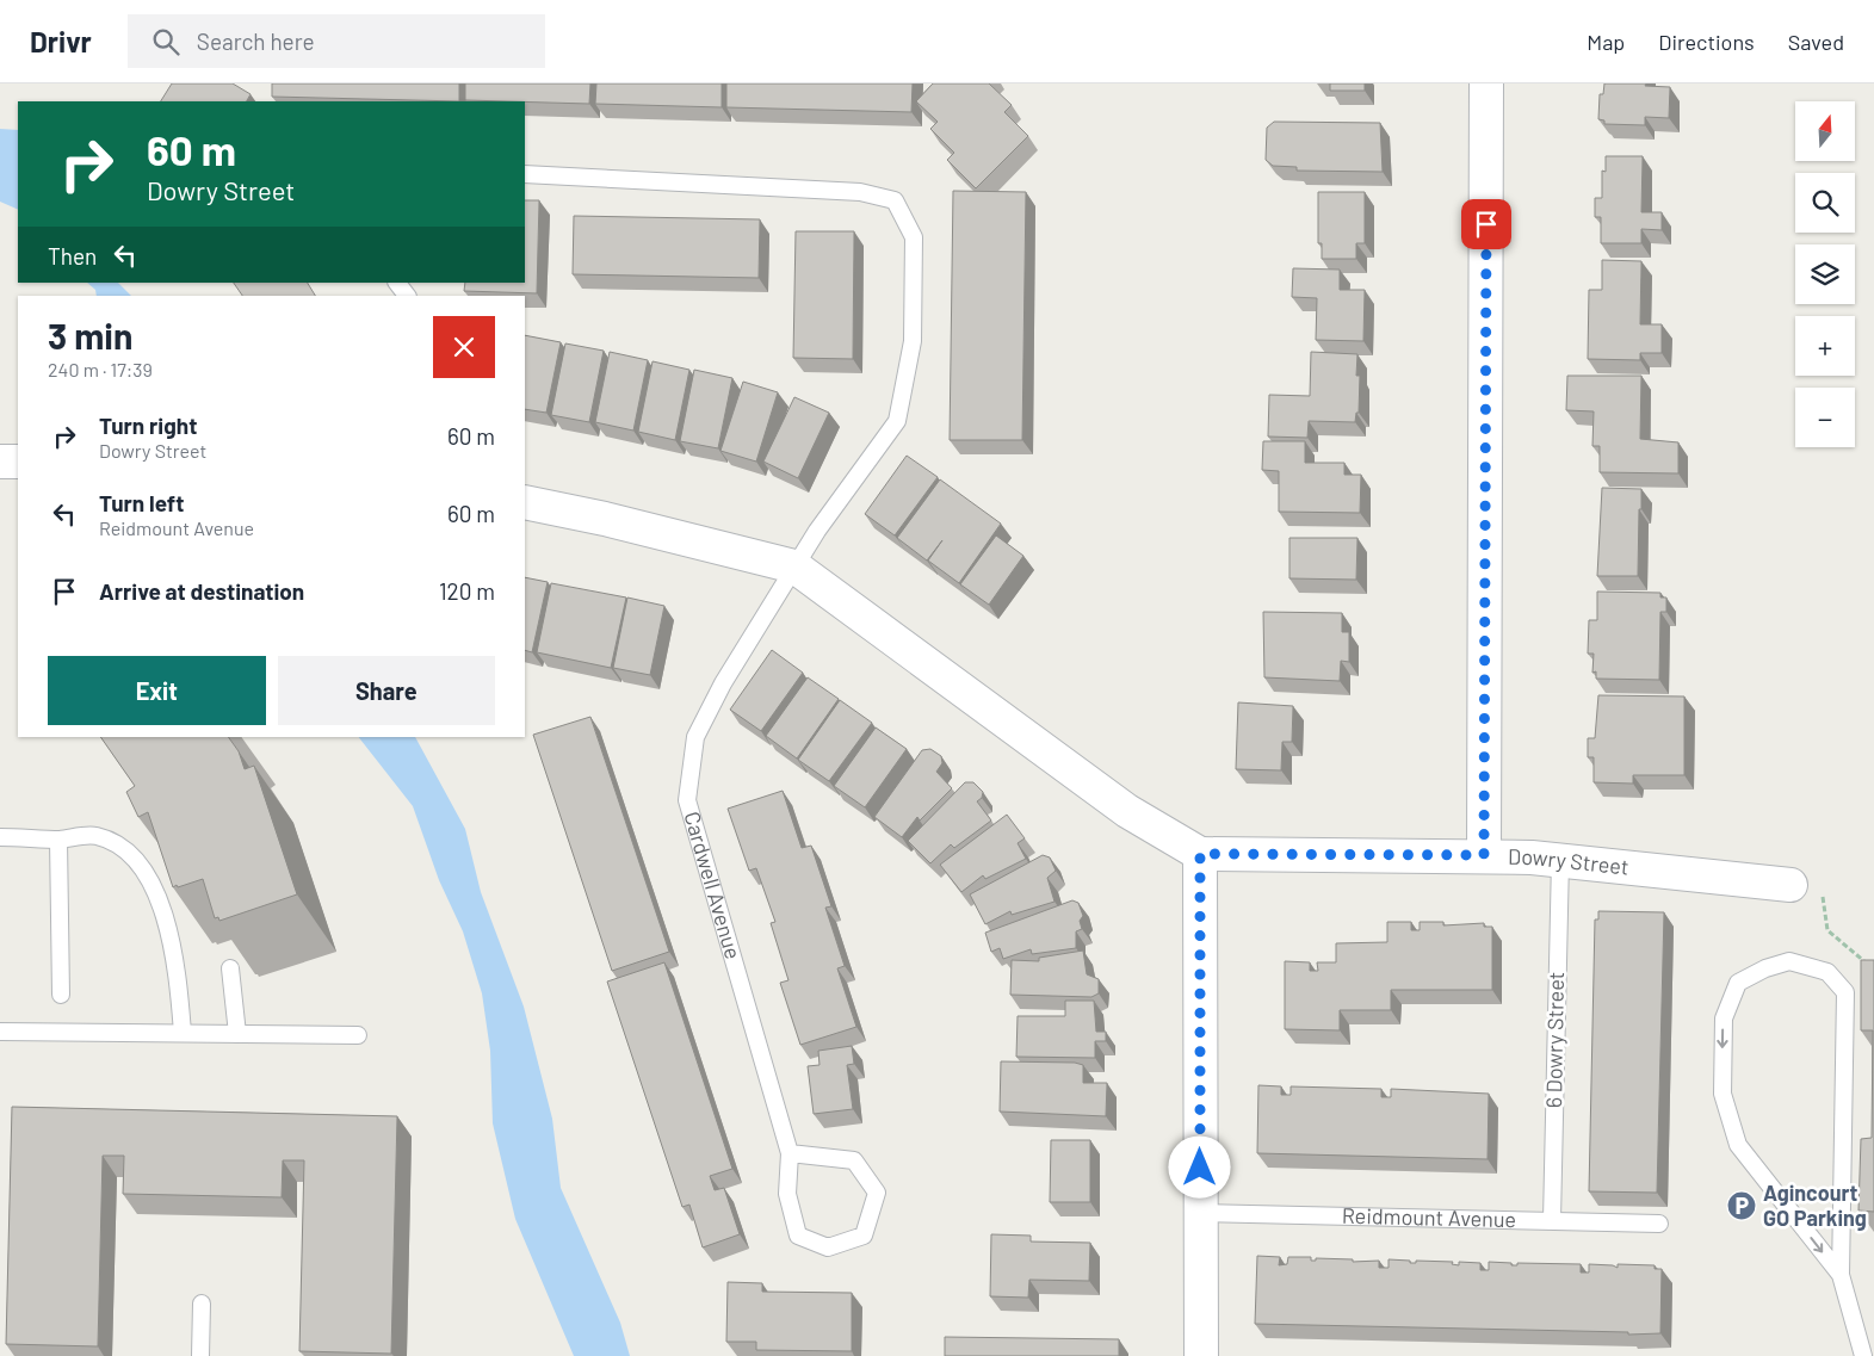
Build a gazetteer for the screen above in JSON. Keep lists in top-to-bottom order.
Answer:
{
  "streets": {
    "street": ["Dowry Street"],
    "lane": ["Cardwell Avenue", "6 Dowry Street", "Reidmount Avenue"]
  },
  "crossings": [
    ["Dowry Street", "6 Dowry Street"],
    ["6 Dowry Street", "Reidmount Avenue"]
  ],
  "places": {
    "parking": ["Agincourt GO Parking"]
  },
  "north": "top",
  "page": {
    "header": "Drivr",
    "search": "Search here",
    "nav": ["Map", "Directions", "Saved"],
    "map_buttons": ["+", "−"],
    "turn": ["60 m", "Dowry Street"],
    "then": "Then",
    "heading": ["3 min", "240 m · 17:39"],
    "list": [
      {
        "name": "Turn right",
        "note": "Dowry Street",
        "value": "60 m"
      },
      {
        "name": "Turn left",
        "note": "Reidmount Avenue",
        "value": "60 m"
      },
      {
        "name": "Arrive at destination",
        "value": "120 m"
      }
    ],
    "buttons": ["Exit", "Share"]
  }
}
